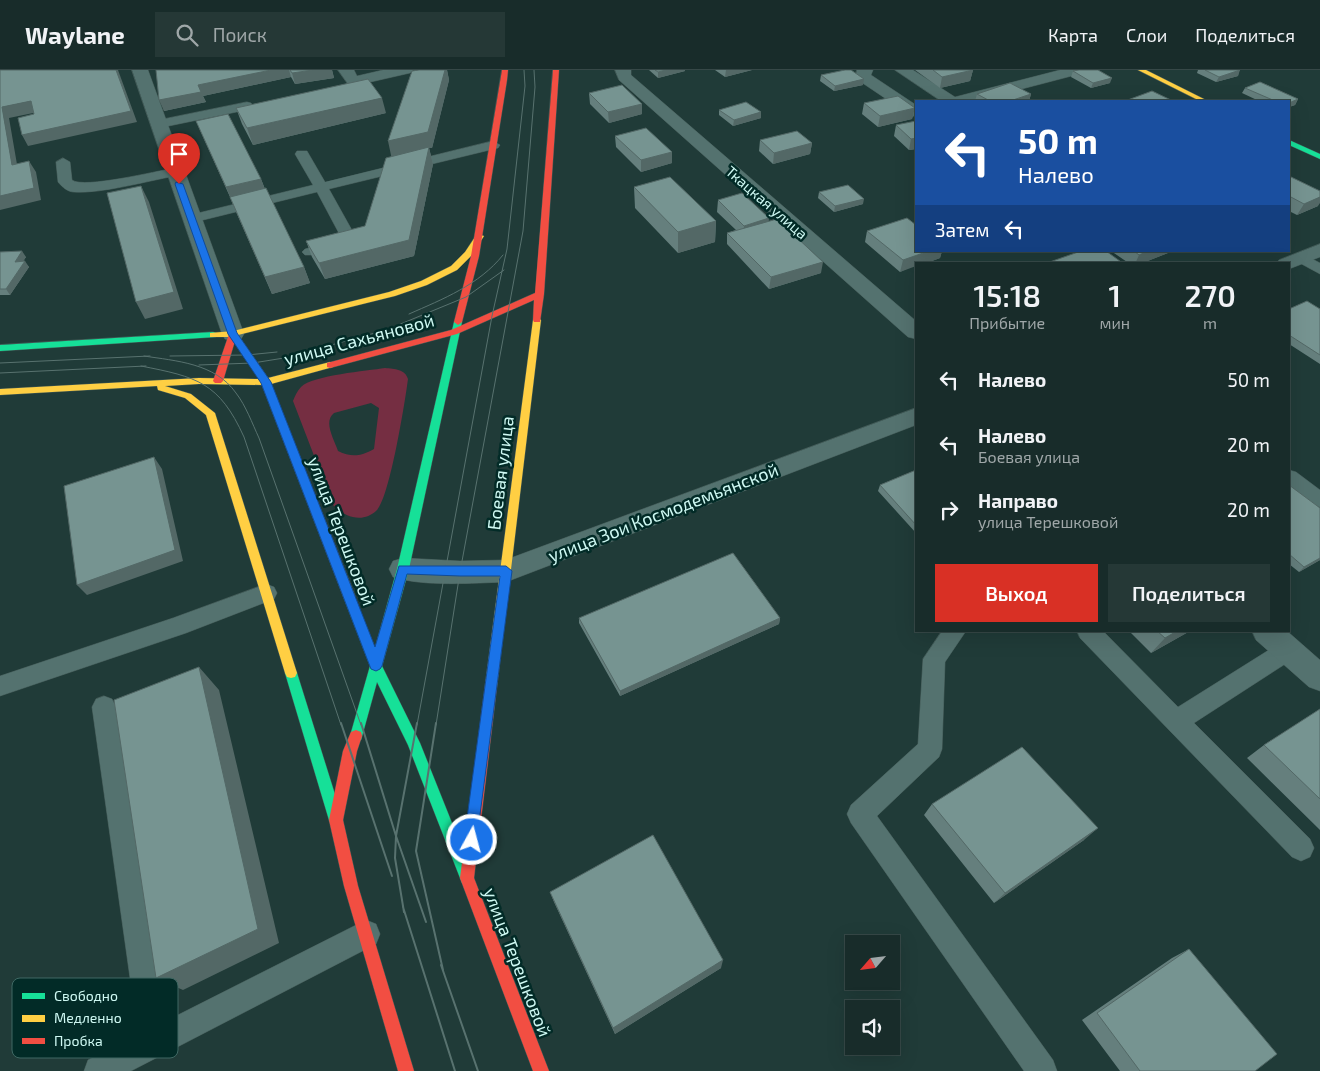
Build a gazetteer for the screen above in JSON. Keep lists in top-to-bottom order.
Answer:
{
  "streets": {
    "main road": ["улица Сахьяновой", "Боевая улица", "улица Терешковой"],
    "street": ["Ткацкая улица", "улица Зои Космодемьянской"]
  },
  "crossings": [
    ["улица Сахьяновой", "Боевая улица"],
    ["улица Сахьяновой", "улица Терешковой"],
    ["Боевая улица", "улица Зои Космодемьянской"],
    ["Боевая улица", "улица Терешковой"]
  ],
  "legend": ["Свободно", "Медленно", "Пробка"],
  "north": "bottom left",
  "page": {
    "header": "Waylane",
    "search": "Поиск",
    "nav": ["Карта", "Слои", "Поделиться"],
    "turn": ["50 m", "Налево"],
    "then": "Затем",
    "eta": [
      "15:18",
      "Прибытие",
      "1",
      "мин",
      "270",
      "m"
    ],
    "list": [
      {
        "name": "Налево",
        "value": "50 m"
      },
      {
        "name": "Налево",
        "note": "Боевая улица",
        "value": "20 m"
      },
      {
        "name": "Направо",
        "note": "улица Терешковой",
        "value": "20 m"
      }
    ],
    "buttons": ["Выход", "Поделиться"]
  }
}
